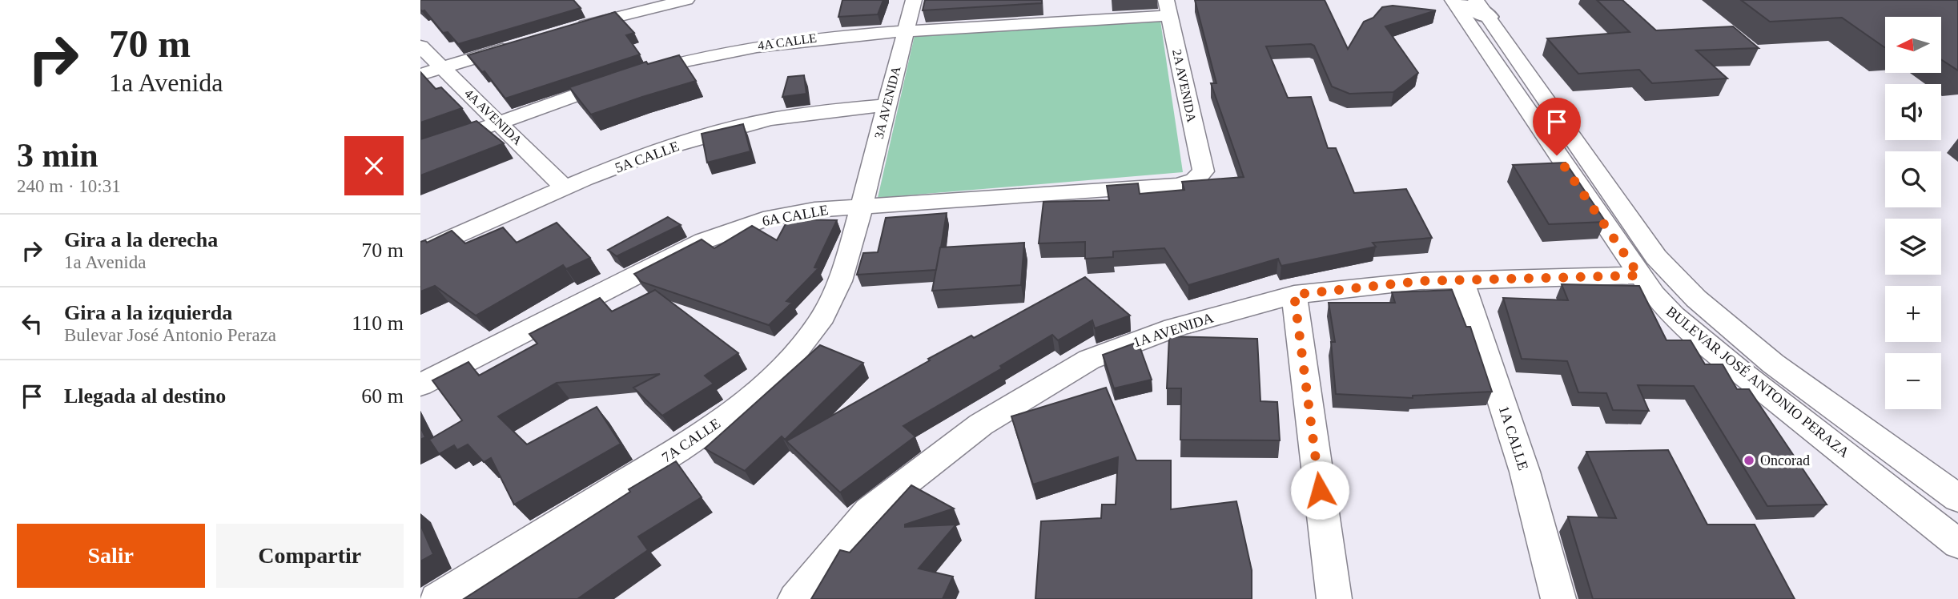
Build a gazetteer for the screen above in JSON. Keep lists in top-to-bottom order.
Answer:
{
  "streets": {
    "street": [
      "4A CALLE",
      "2A AVENIDA",
      "3A AVENIDA",
      "4A AVENIDA",
      "5A CALLE",
      "6A CALLE",
      "1A AVENIDA",
      "BULEVAR JOSÉ ANTONIO PERAZA",
      "1A CALLE",
      "7A CALLE"
    ]
  },
  "crossings": [
    ["4A CALLE", "2A AVENIDA"],
    ["4A CALLE", "3A AVENIDA"],
    ["4A CALLE", "4A AVENIDA"],
    ["2A AVENIDA", "6A CALLE"],
    ["3A AVENIDA", "5A CALLE"],
    ["3A AVENIDA", "6A CALLE"],
    ["3A AVENIDA", "7A CALLE"],
    ["4A AVENIDA", "5A CALLE"],
    ["6A CALLE", "7A CALLE"],
    ["1A AVENIDA", "BULEVAR JOSÉ ANTONIO PERAZA"],
    ["1A AVENIDA", "1A CALLE"]
  ],
  "places": ["Oncorad"],
  "north": "left",
  "page": {
    "turn": ["70 m", "1a Avenida"],
    "map_buttons": ["+", "−"],
    "heading": ["3 min", "240 m · 10:31"],
    "list": [
      {
        "name": "Gira a la derecha",
        "note": "1a Avenida",
        "value": "70 m"
      },
      {
        "name": "Gira a la izquierda",
        "note": "Bulevar José Antonio Peraza",
        "value": "110 m"
      },
      {
        "name": "Llegada al destino",
        "value": "60 m"
      }
    ],
    "buttons": ["Salir", "Compartir"]
  }
}
